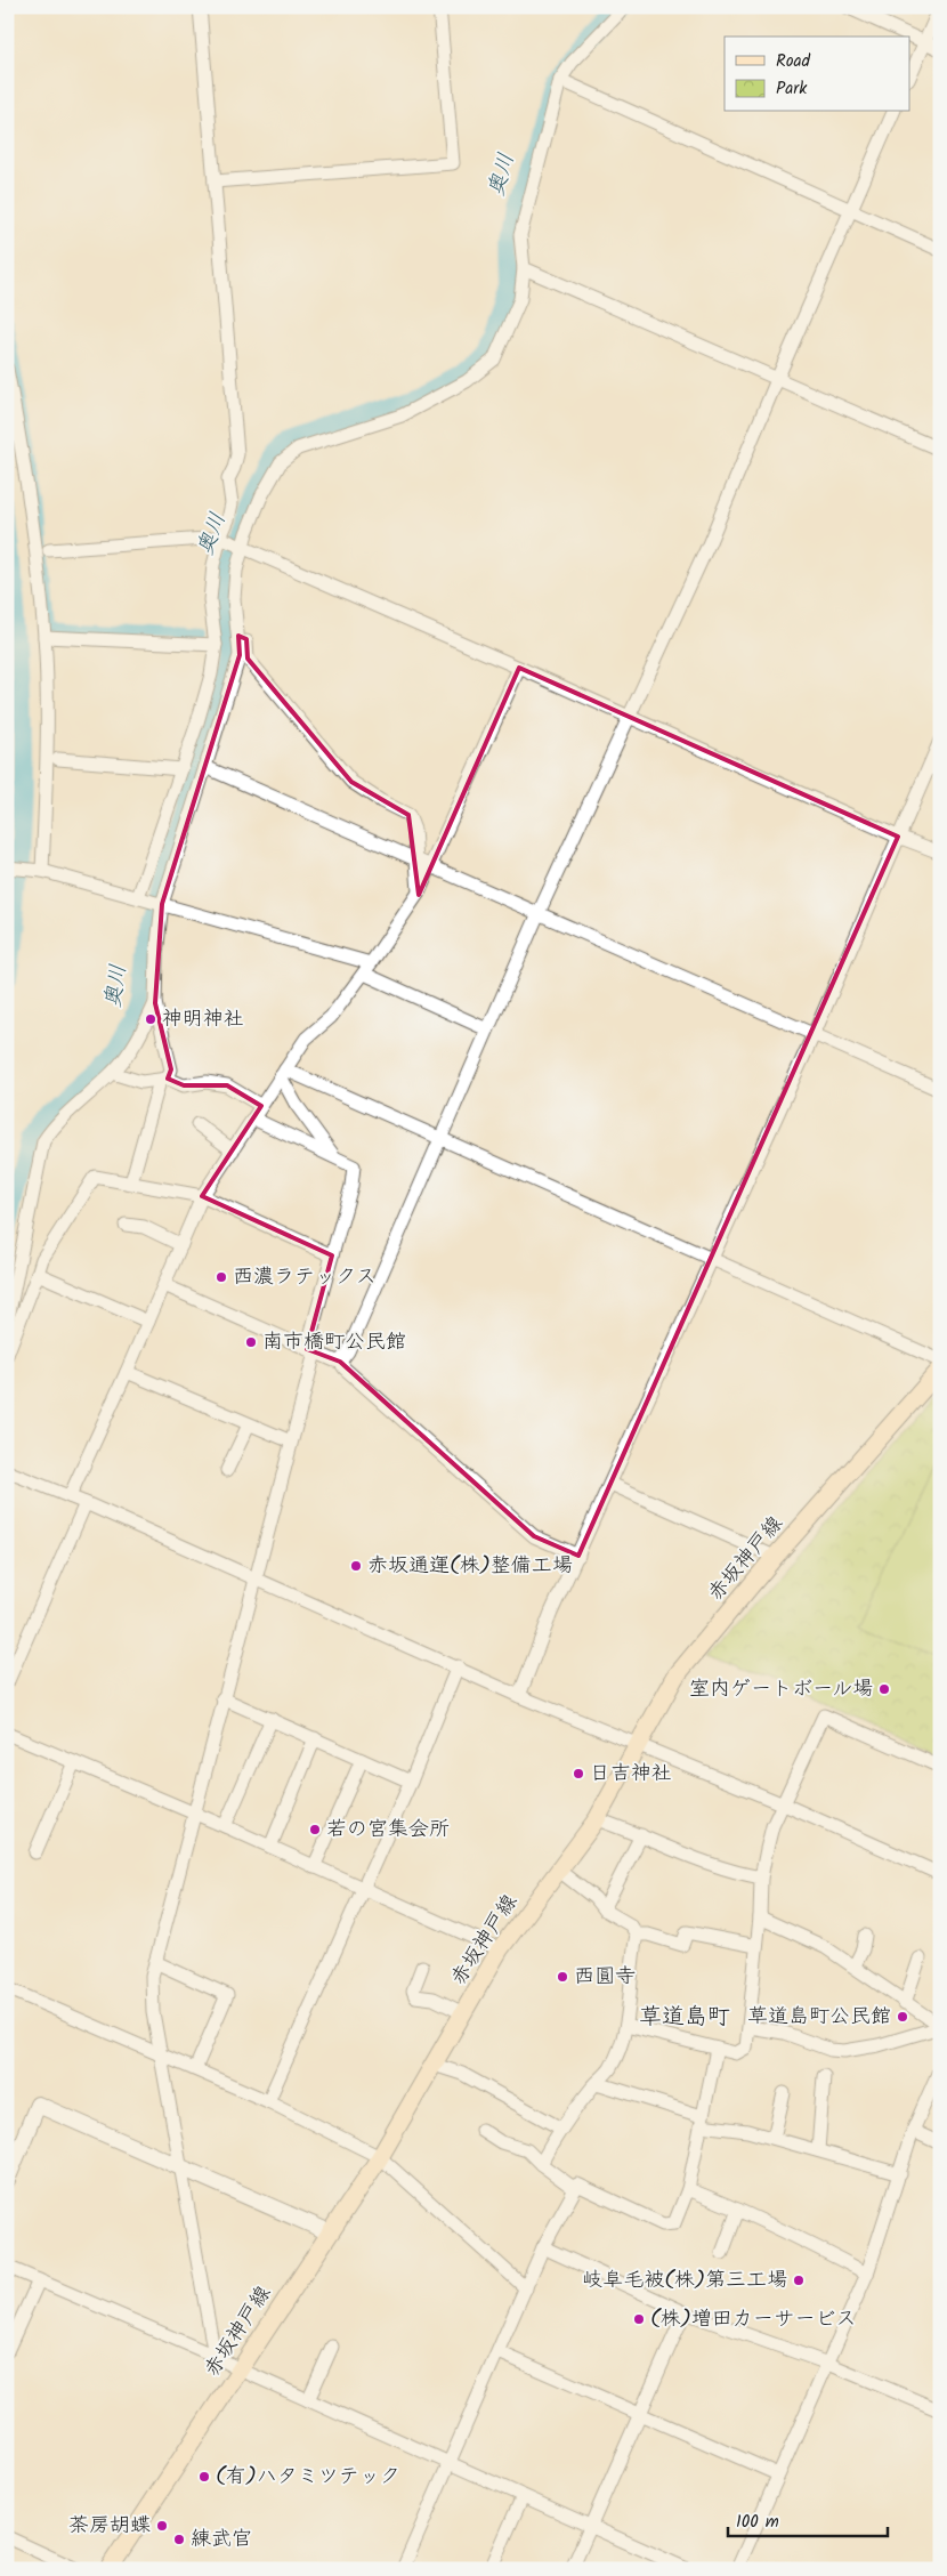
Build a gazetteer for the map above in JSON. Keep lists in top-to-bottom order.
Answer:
{
  "streets": {
    "main road": ["赤坂神戸線"]
  },
  "districts": ["草道島町"],
  "water": ["奥川"],
  "places": [
    "神明神社",
    "西濃ラテックス",
    "南市橋町公民館",
    "赤坂通運(株)整備工場",
    "室内ゲートボール場",
    "日吉神社",
    "若の宮集会所",
    "西圓寺",
    "草道島町公民館",
    "岐阜毛被(株)第三工場",
    "(株)増田カーサービス",
    "(有)ハタミツテック",
    "茶房胡蝶",
    "練武官"
  ],
  "legend": ["Road", "Park"],
  "scale_bar": "100 m"
}
